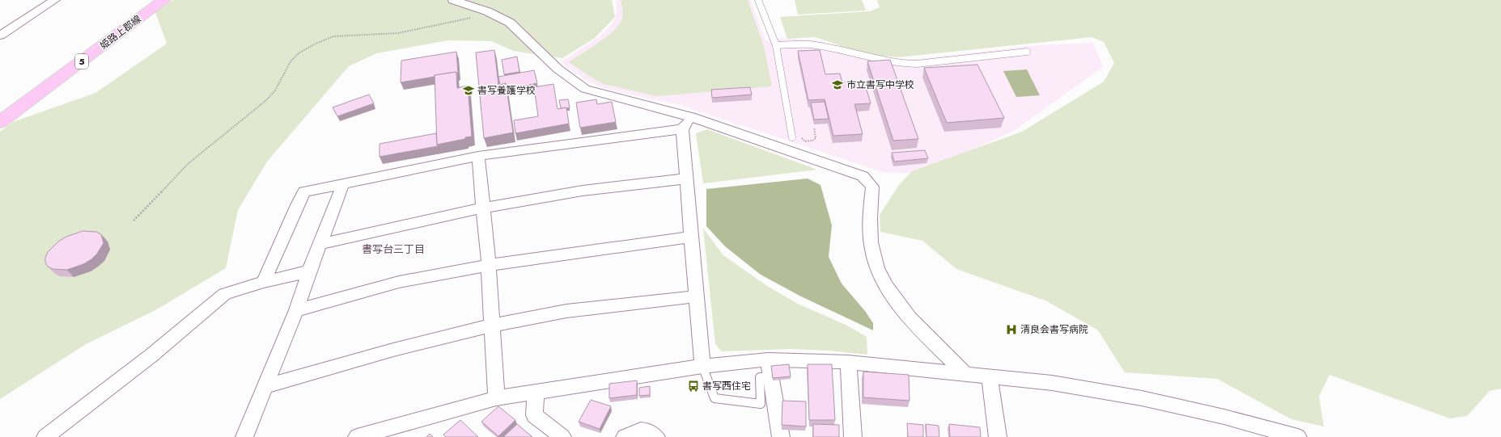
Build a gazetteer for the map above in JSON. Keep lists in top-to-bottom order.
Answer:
{
  "streets": {
    "main road": ["姫路上郡線", "5"]
  },
  "districts": ["書写台三丁目"],
  "places": {
    "school or university": ["市立書写中学校", "書写養護学校"],
    "hospital": ["清良会書写病院"],
    "bus stop": ["書写西住宅"]
  }
}
